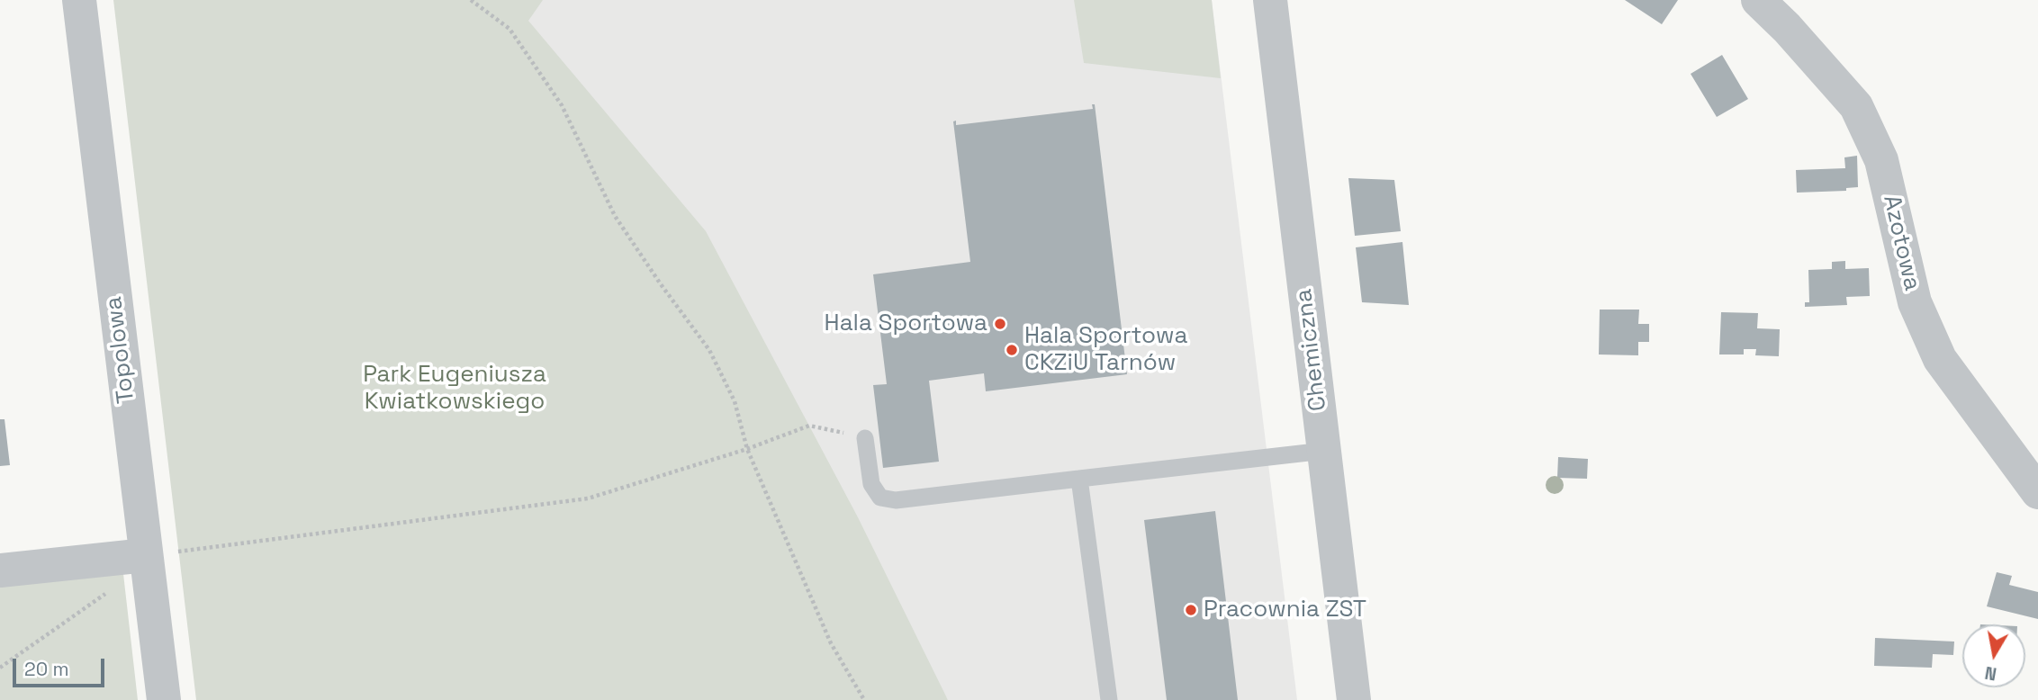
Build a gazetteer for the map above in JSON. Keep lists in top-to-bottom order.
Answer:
{
  "streets": {
    "street": ["Azotowa", "Topolowa", "Chemiczna"]
  },
  "parks": ["Park Eugeniusza Kwiatkowskiego"],
  "places": ["Hala Sportowa", "Hala Sportowa CKZiU Tarnów", "Pracownia ZST"],
  "scale_bar": "20 m",
  "north": "bottom"
}
